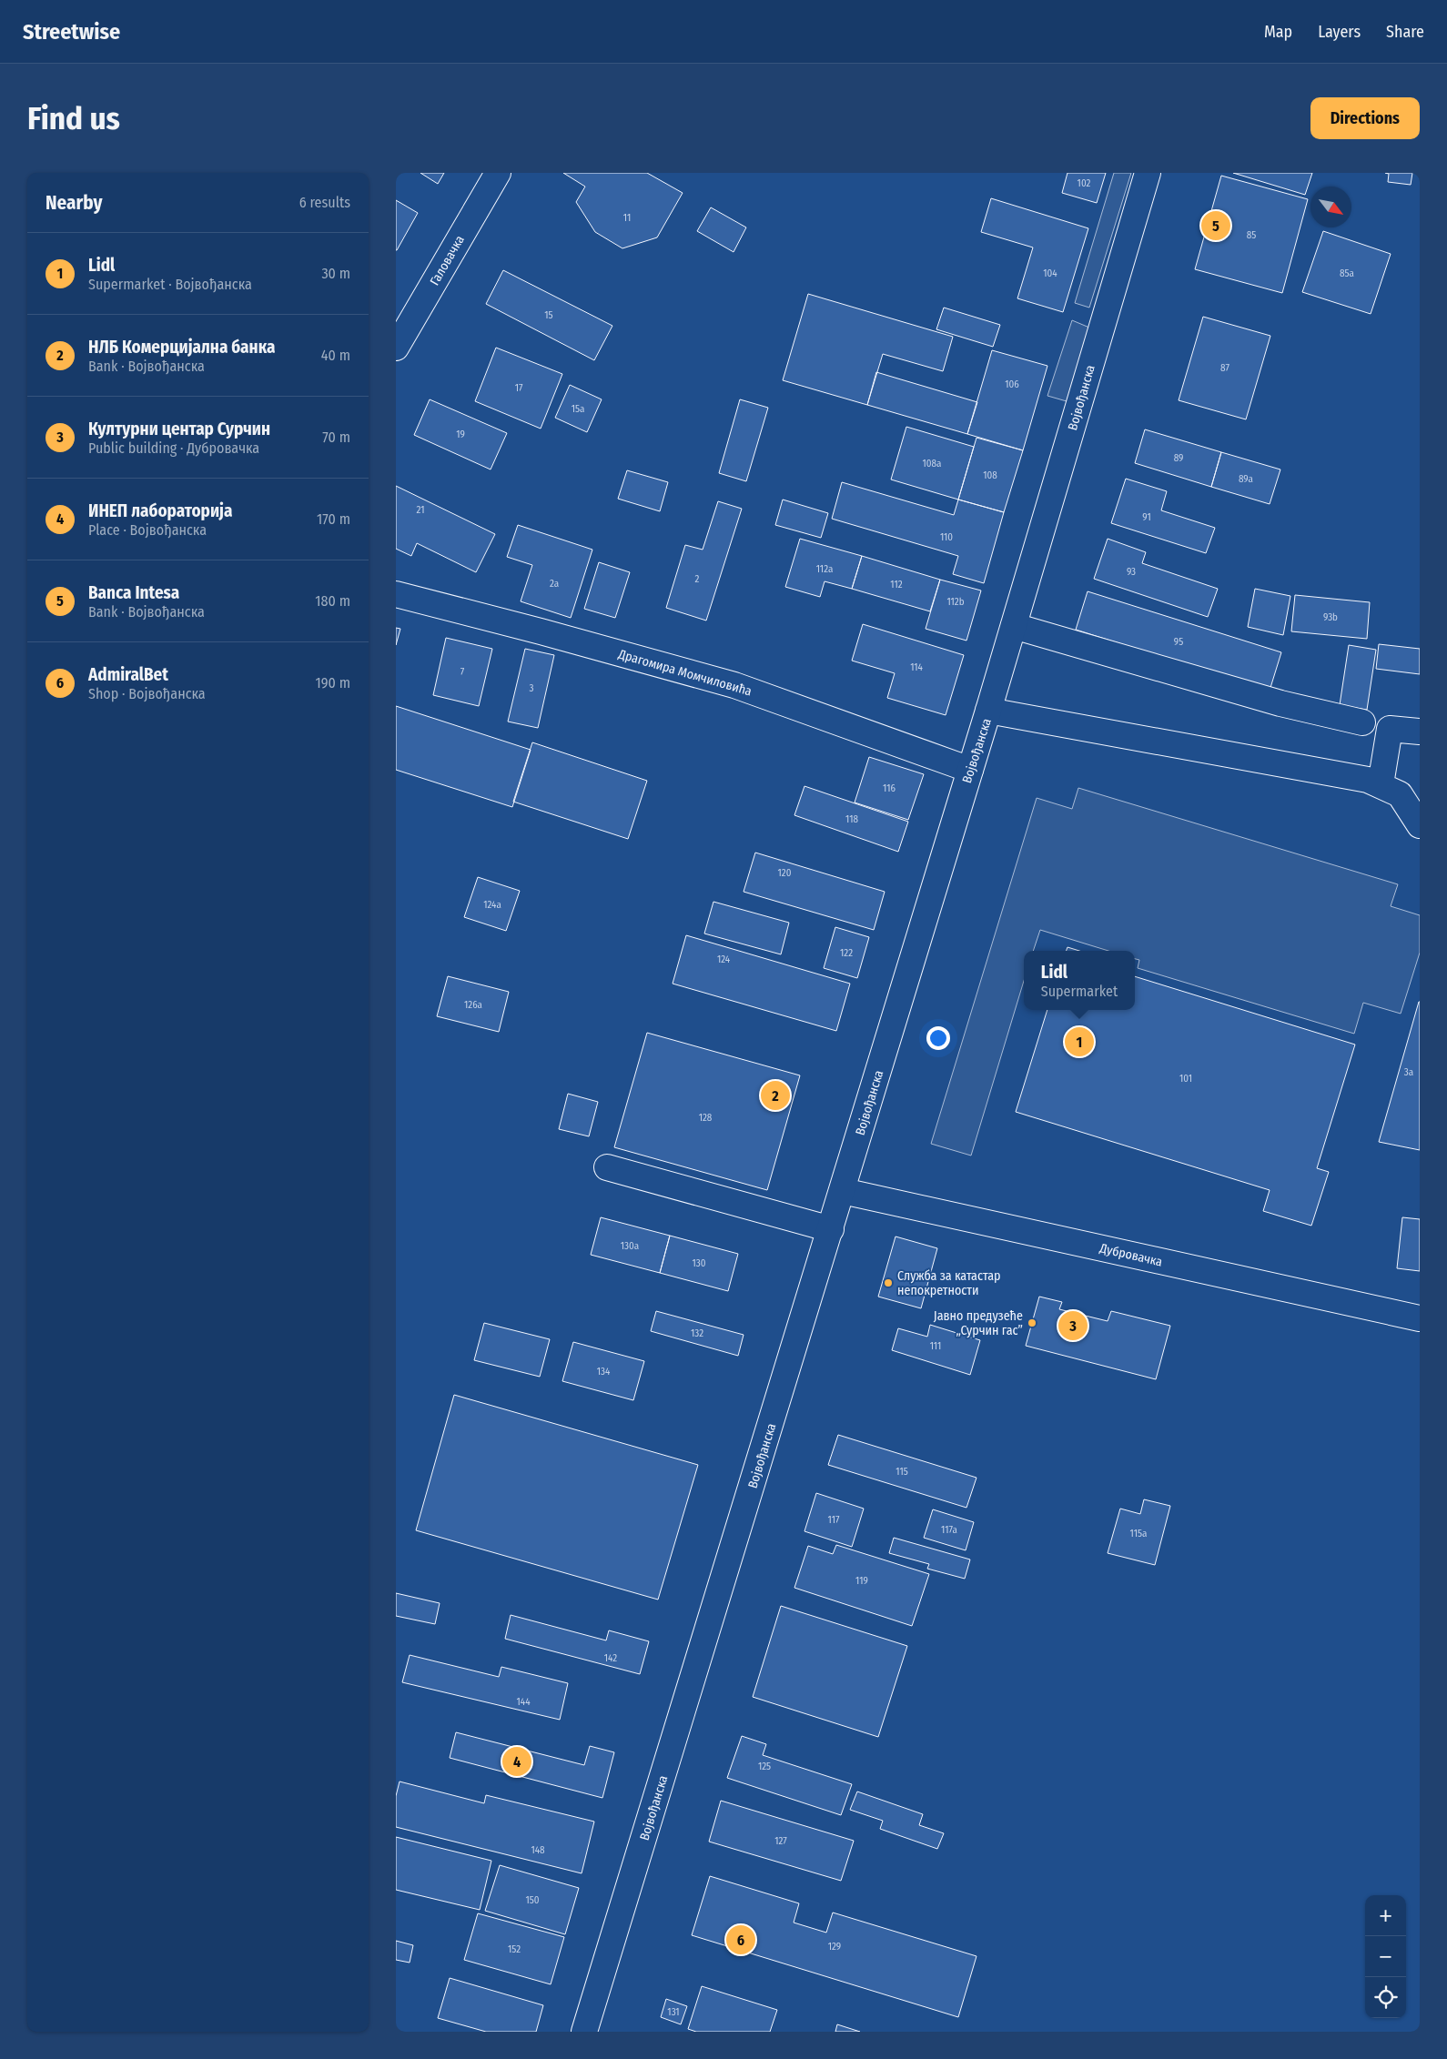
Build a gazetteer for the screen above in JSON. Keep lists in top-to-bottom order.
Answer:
{
  "streets": {
    "main road": [
      "Галовачка",
      "Војвођанска",
      "Драгомира Момчиловића",
      "Дубровачка"
    ]
  },
  "crossings": [
    ["Војвођанска", "Драгомира Момчиловића"],
    ["Војвођанска", "Дубровачка"]
  ],
  "places": ["Служба за катастар непокретности", "Јавно предузеће „Сурчин гас”"],
  "house_numbers": [
    "102",
    "11",
    "85",
    "104",
    "85a",
    "15",
    "87",
    "106",
    "17",
    "15a",
    "19",
    "89",
    "108a",
    "108",
    "89a",
    "21",
    "91",
    "110",
    "112a",
    "93",
    "2",
    "2a",
    "112",
    "112b",
    "93b",
    "95",
    "114",
    "7",
    "3",
    "116",
    "118",
    "120",
    "124a",
    "122",
    "124",
    "126a",
    "3a",
    "101",
    "128",
    "130a",
    "130",
    "132",
    "111",
    "134",
    "115",
    "117",
    "117a",
    "115a",
    "119",
    "142",
    "144",
    "125",
    "127",
    "148",
    "150",
    "129",
    "152",
    "131"
  ],
  "north": "bottom right",
  "page": {
    "header": "Streetwise",
    "nav": ["Map", "Layers", "Share"],
    "buttons": "Directions",
    "title": "Find us",
    "heading": ["Nearby", "6 results"],
    "pins": [
      "5",
      "1",
      "2",
      "3",
      "4",
      "6"
    ],
    "list": [
      {
        "mark": "1",
        "name": "Lidl",
        "note": "Supermarket · Војвођанска",
        "value": "30 m"
      },
      {
        "mark": "2",
        "name": "НЛБ Комерцијална банка",
        "note": "Bank · Војвођанска",
        "value": "40 m"
      },
      {
        "mark": "3",
        "name": "Културни центар Сурчин",
        "note": "Public building · Дубровачка",
        "value": "70 m"
      },
      {
        "mark": "4",
        "name": "ИНЕП лабораторија",
        "note": "Place · Војвођанска",
        "value": "170 m"
      },
      {
        "mark": "5",
        "name": "Banca Intesa",
        "note": "Bank · Војвођанска",
        "value": "180 m"
      },
      {
        "mark": "6",
        "name": "AdmiralBet",
        "note": "Shop · Војвођанска",
        "value": "190 m"
      }
    ],
    "popup": ["Lidl", "Supermarket"],
    "map_buttons": ["+", "−"]
  }
}
